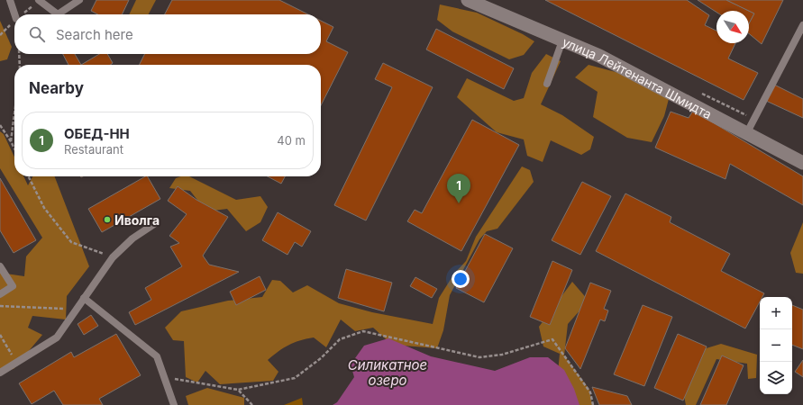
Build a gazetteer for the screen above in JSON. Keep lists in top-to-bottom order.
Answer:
{
  "streets": {
    "street": ["улица Лейтенанта Шмидта"]
  },
  "water": ["Силикатное озеро"],
  "places": ["Иволга"],
  "north": "bottom right",
  "page": {
    "search": "Search here",
    "heading": "Nearby",
    "list": [
      {
        "mark": "1",
        "name": "ОБЕД-НН",
        "note": "Restaurant",
        "value": "40 m"
      }
    ],
    "pins": "1",
    "map_buttons": ["+", "−"]
  }
}
